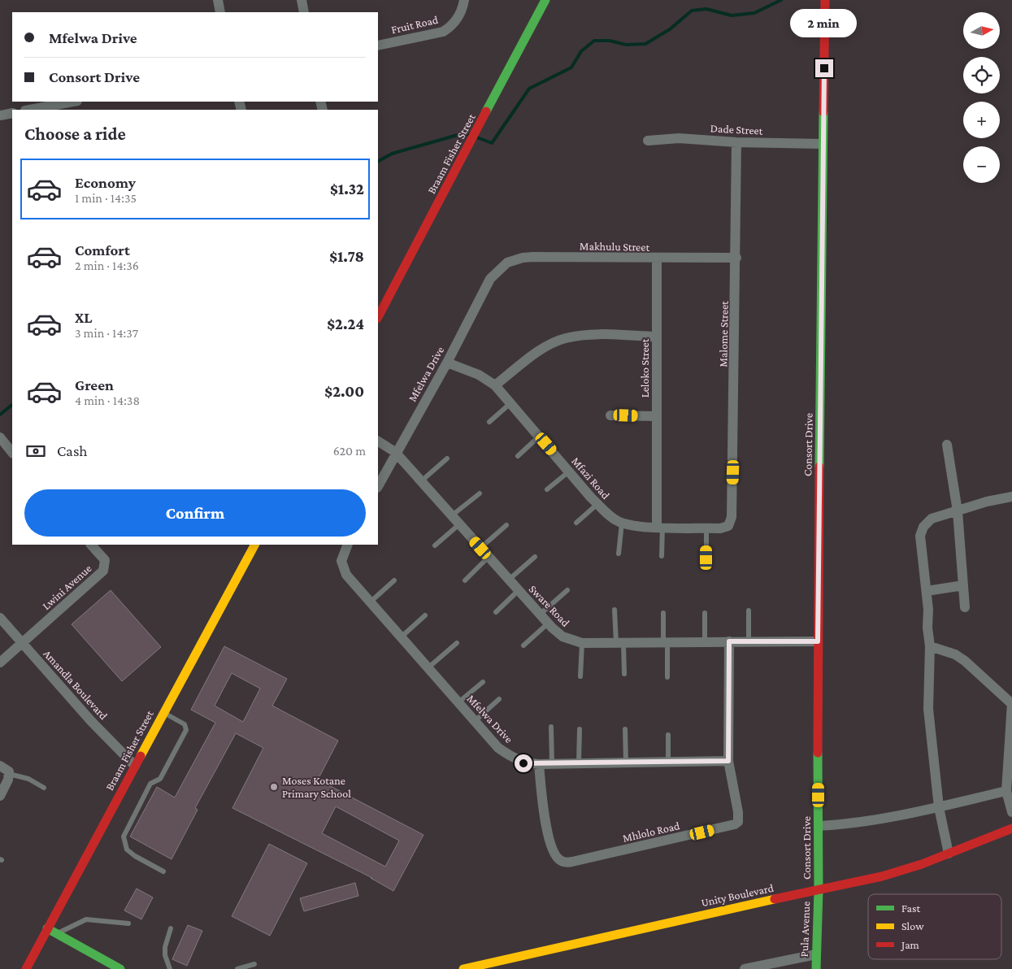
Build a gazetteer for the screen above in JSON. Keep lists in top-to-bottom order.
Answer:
{
  "streets": {
    "street": [
      "Fruit Road",
      "Dade Street",
      "Braam Fisher Street",
      "Makhulu Street",
      "Malome Street",
      "Leloko Street",
      "Mfelwa Drive",
      "Consort Drive",
      "Mfazi Road",
      "Lwini Avenue",
      "Sware Road",
      "Amandla Boulevard",
      "Mhlolo Road",
      "Unity Boulevard",
      "Pula Avenue"
    ]
  },
  "crossings": [
    ["Dade Street", "Malome Street"],
    ["Dade Street", "Consort Drive"],
    ["Braam Fisher Street", "Amandla Boulevard"],
    ["Makhulu Street", "Malome Street"],
    ["Makhulu Street", "Leloko Street"],
    ["Makhulu Street", "Mfelwa Drive"],
    ["Malome Street", "Mfazi Road"],
    ["Leloko Street", "Mfazi Road"],
    ["Mfelwa Drive", "Mfazi Road"],
    ["Mfelwa Drive", "Sware Road"],
    ["Mfelwa Drive", "Mhlolo Road"],
    ["Consort Drive", "Sware Road"],
    ["Consort Drive", "Unity Boulevard"],
    ["Consort Drive", "Pula Avenue"],
    ["Lwini Avenue", "Amandla Boulevard"],
    ["Sware Road", "Mhlolo Road"],
    ["Unity Boulevard", "Pula Avenue"]
  ],
  "places": ["Moses Kotane Primary School"],
  "legend": ["Fast", "Slow", "Jam"],
  "north": "right",
  "page": {
    "bubble": "2 min",
    "map_buttons": ["+", "−"],
    "banner": ["Mfelwa Drive", "Consort Drive"],
    "heading": "Choose a ride",
    "list": [
      {
        "name": "Economy",
        "note": "1 min · 14:35",
        "value": "$1.32"
      },
      {
        "name": "Comfort",
        "note": "2 min · 14:36",
        "value": "$1.78"
      },
      {
        "name": "XL",
        "note": "3 min · 14:37",
        "value": "$2.24"
      },
      {
        "name": "Green",
        "note": "4 min · 14:38",
        "value": "$2.00"
      }
    ],
    "pay": ["Cash", "620 m"],
    "buttons": "Confirm"
  }
}
